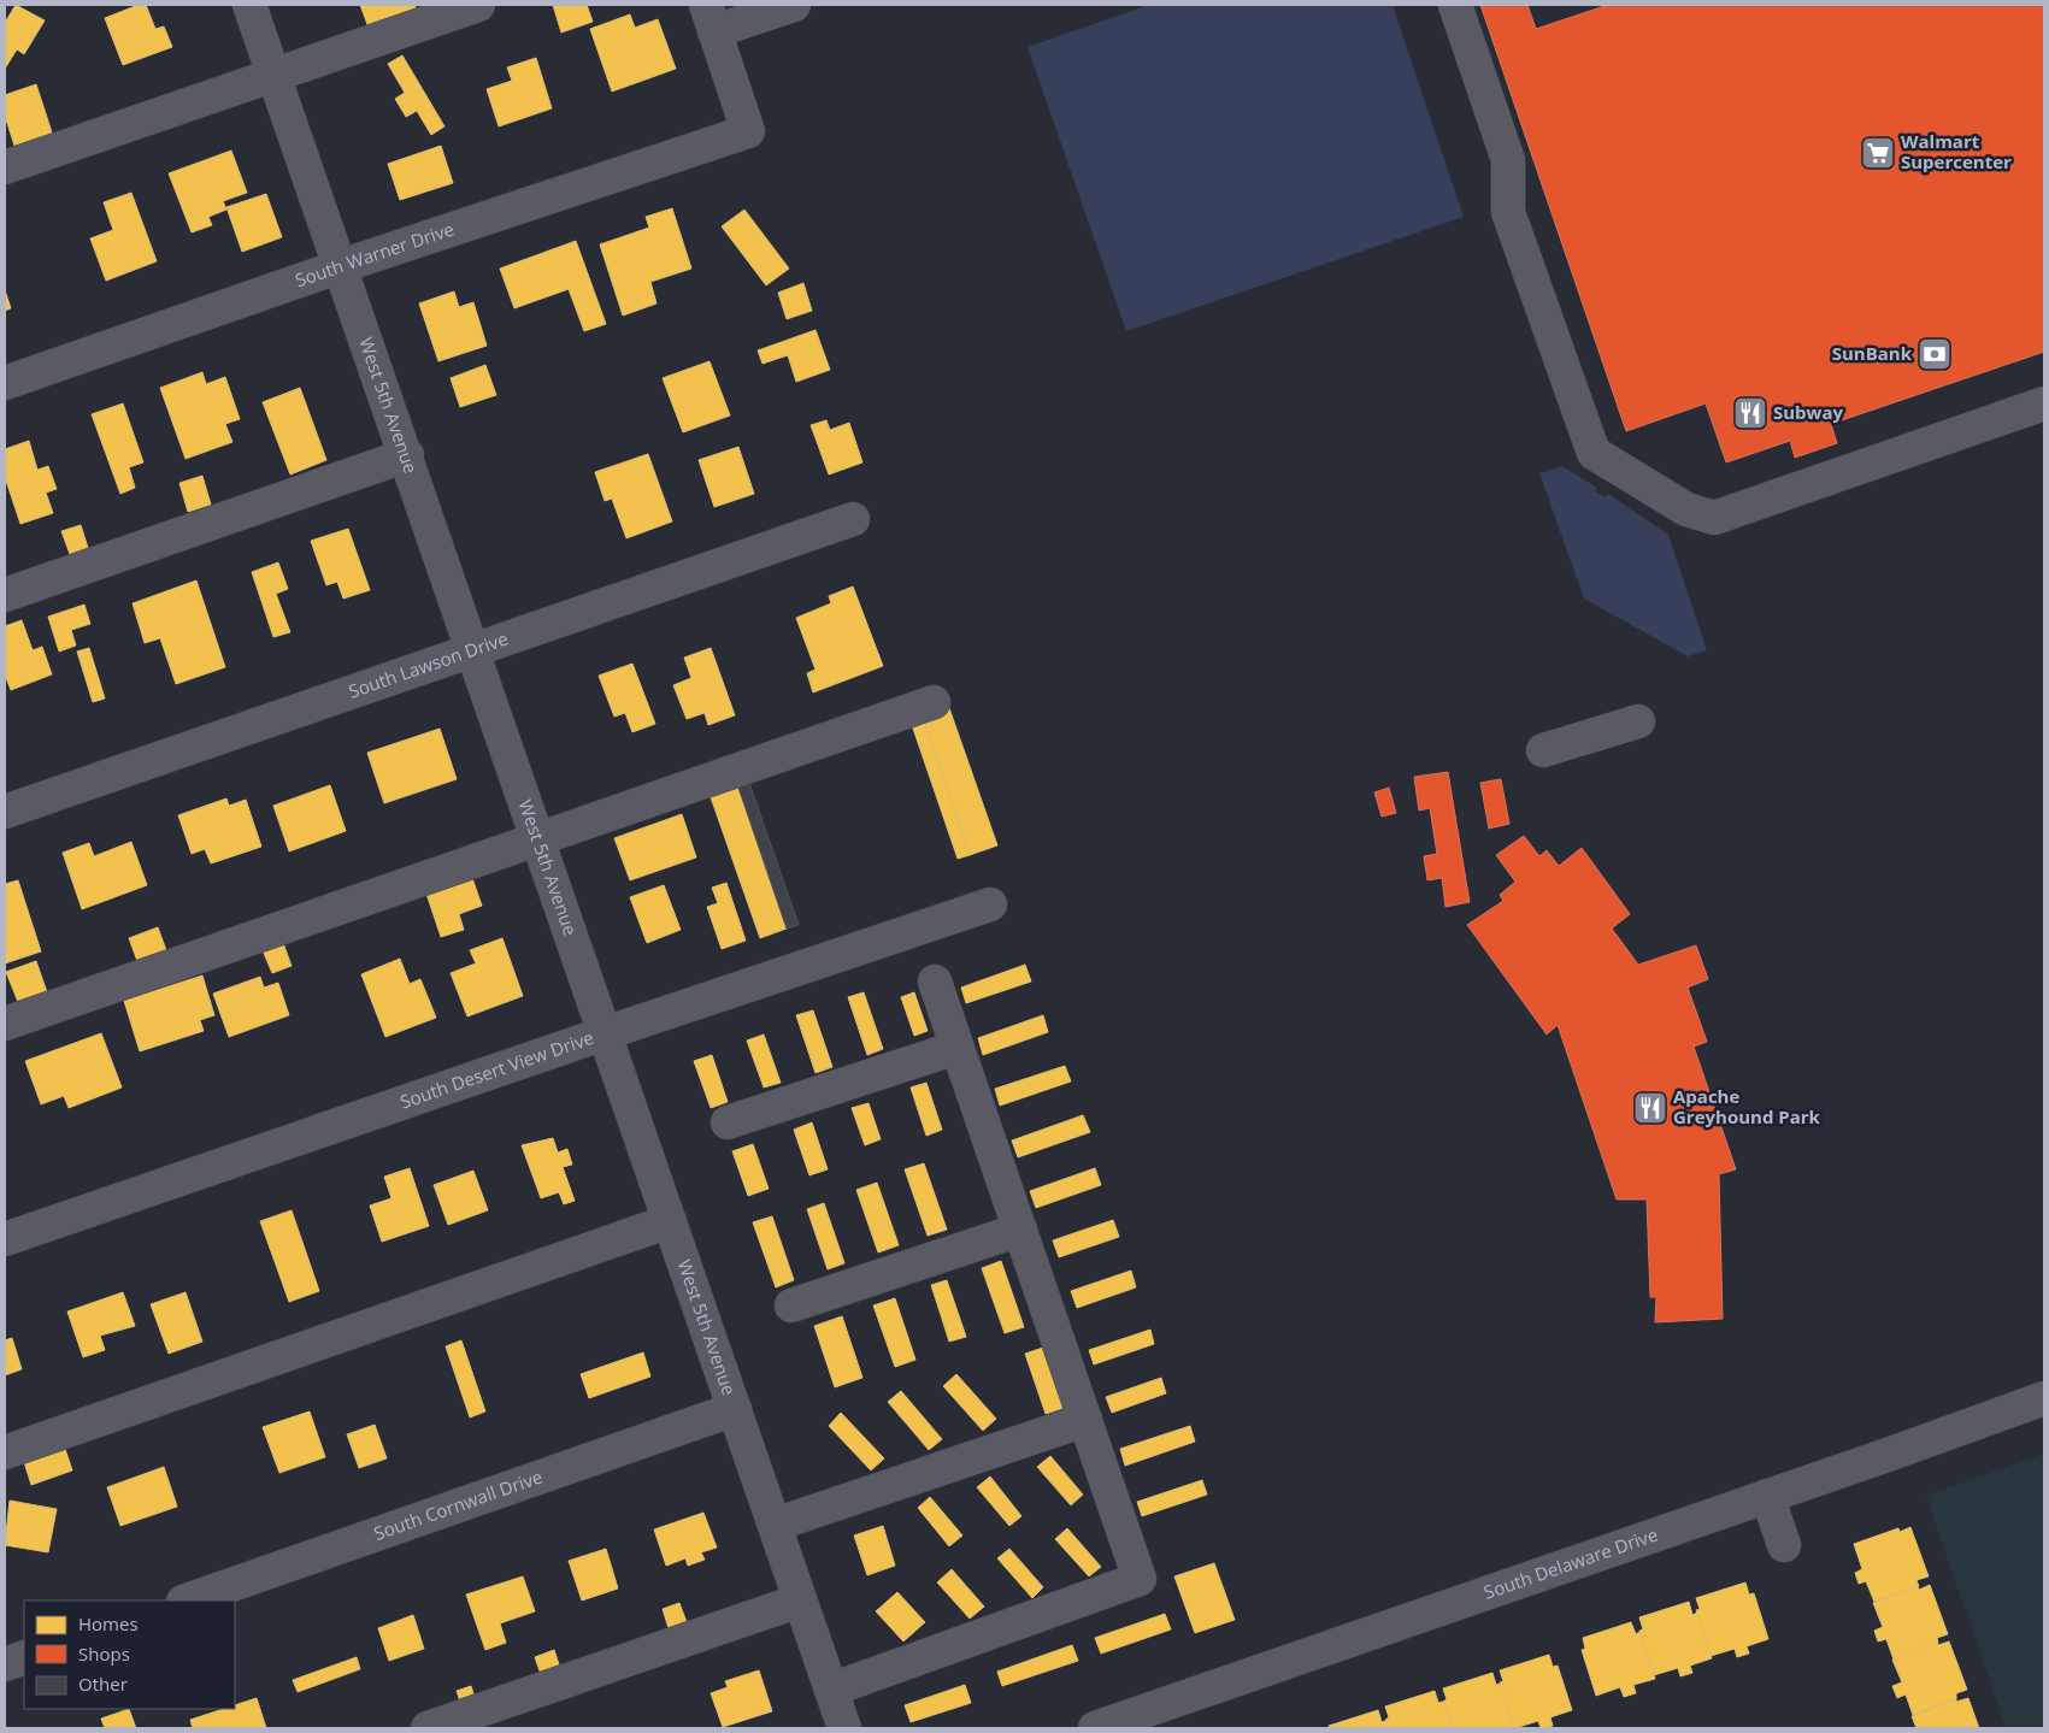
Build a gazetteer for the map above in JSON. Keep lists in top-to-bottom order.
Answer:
{
  "streets": {
    "street": [
      "South Warner Drive",
      "West 5th Avenue",
      "South Lawson Drive",
      "South Desert View Drive",
      "South Cornwall Drive",
      "South Delaware Drive"
    ]
  },
  "crossings": [
    ["South Warner Drive", "West 5th Avenue"],
    ["West 5th Avenue", "South Lawson Drive"],
    ["West 5th Avenue", "South Desert View Drive"],
    ["West 5th Avenue", "South Cornwall Drive"]
  ],
  "places": {
    "supermarket": ["Walmart Supercenter"],
    "bank": ["SunBank"],
    "restaurant": ["Subway", "Apache Greyhound Park"]
  },
  "legend": ["Homes", "Shops", "Other"]
}
